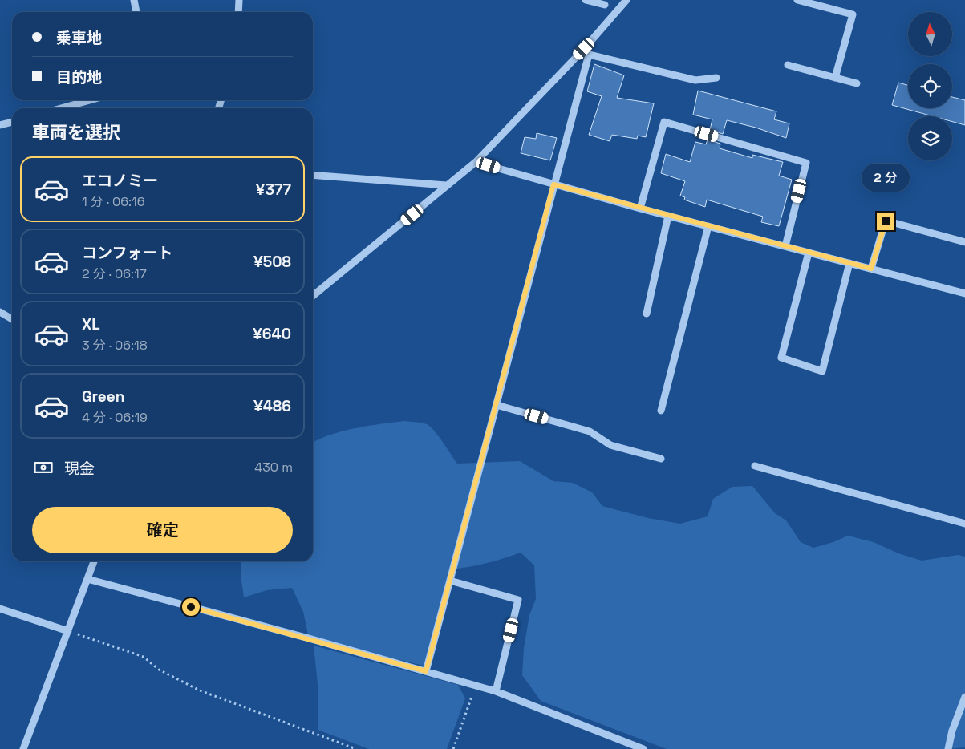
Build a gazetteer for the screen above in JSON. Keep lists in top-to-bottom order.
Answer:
{
  "north": "top",
  "page": {
    "banner": ["乗車地", "目的地"],
    "heading": "車両を選択",
    "list": [
      {
        "name": "エコノミー",
        "note": "1 分 · 06:16",
        "value": "¥377"
      },
      {
        "name": "コンフォート",
        "note": "2 分 · 06:17",
        "value": "¥508"
      },
      {
        "name": "XL",
        "note": "3 分 · 06:18",
        "value": "¥640"
      },
      {
        "name": "Green",
        "note": "4 分 · 06:19",
        "value": "¥486"
      }
    ],
    "bubble": "2 分",
    "pay": ["現金", "430 m"],
    "buttons": "確定"
  }
}
